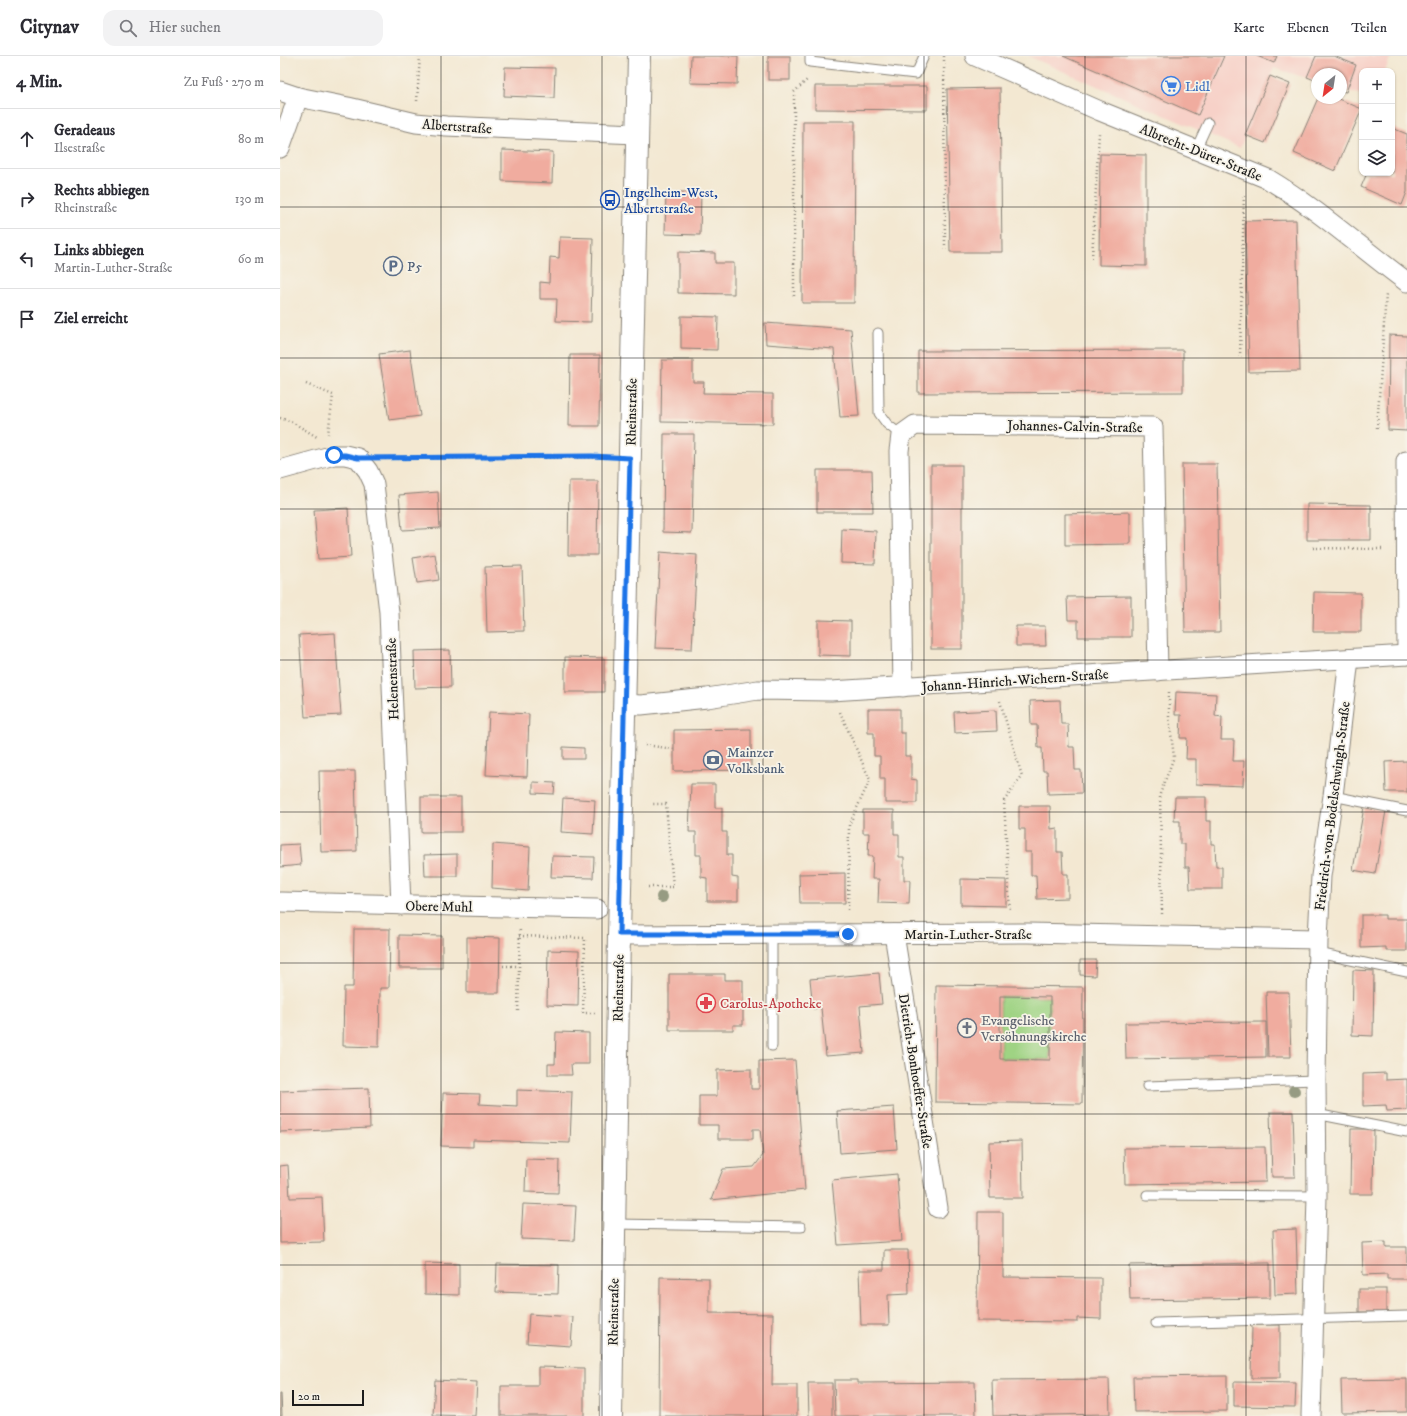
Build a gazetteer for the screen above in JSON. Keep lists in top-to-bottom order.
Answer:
{
  "streets": {
    "main road": ["Rheinstraße"],
    "street": [
      "Albertstraße",
      "Albrecht-Dürer-Straße",
      "Johannes-Calvin-Straße",
      "Helenenstraße",
      "Johann-Hinrich-Wichern-Straße",
      "Friedrich-von-Bodelschwingh-Straße",
      "Obere Muhl",
      "Martin-Luther-Straße",
      "Dietrich-Bonhoeffer-Straße"
    ]
  },
  "crossings": [
    ["Albertstraße", "Rheinstraße"],
    ["Rheinstraße", "Johann-Hinrich-Wichern-Straße"],
    ["Rheinstraße", "Martin-Luther-Straße"],
    ["Johannes-Calvin-Straße", "Johann-Hinrich-Wichern-Straße"],
    ["Helenenstraße", "Obere Muhl"],
    ["Johann-Hinrich-Wichern-Straße", "Friedrich-von-Bodelschwingh-Straße"],
    ["Friedrich-von-Bodelschwingh-Straße", "Martin-Luther-Straße"],
    ["Martin-Luther-Straße", "Dietrich-Bonhoeffer-Straße"]
  ],
  "places": {
    "supermarket": ["Lidl"],
    "bus stop": ["Ingelheim-West, Albertstraße"],
    "parking": ["P5"],
    "bank": ["Mainzer Volksbank"],
    "pharmacy": ["Carolus-Apotheke"],
    "church": ["Evangelische Versöhnungskirche"]
  },
  "scale_bar": "20 m",
  "north": "bottom left",
  "page": {
    "header": "Citynav",
    "search": "Hier suchen",
    "nav": ["Karte", "Ebenen", "Teilen"],
    "heading": ["4 Min.", "Zu Fuß · 270 m"],
    "map_buttons": ["+", "−"],
    "list": [
      ["Geradeaus", "Ilsestraße", "80 m"],
      ["Rechts abbiegen", "Rheinstraße", "130 m"],
      ["Links abbiegen", "Martin-Luther-Straße", "60 m"],
      "Ziel erreicht"
    ],
    "scale": "20 m"
  }
}
